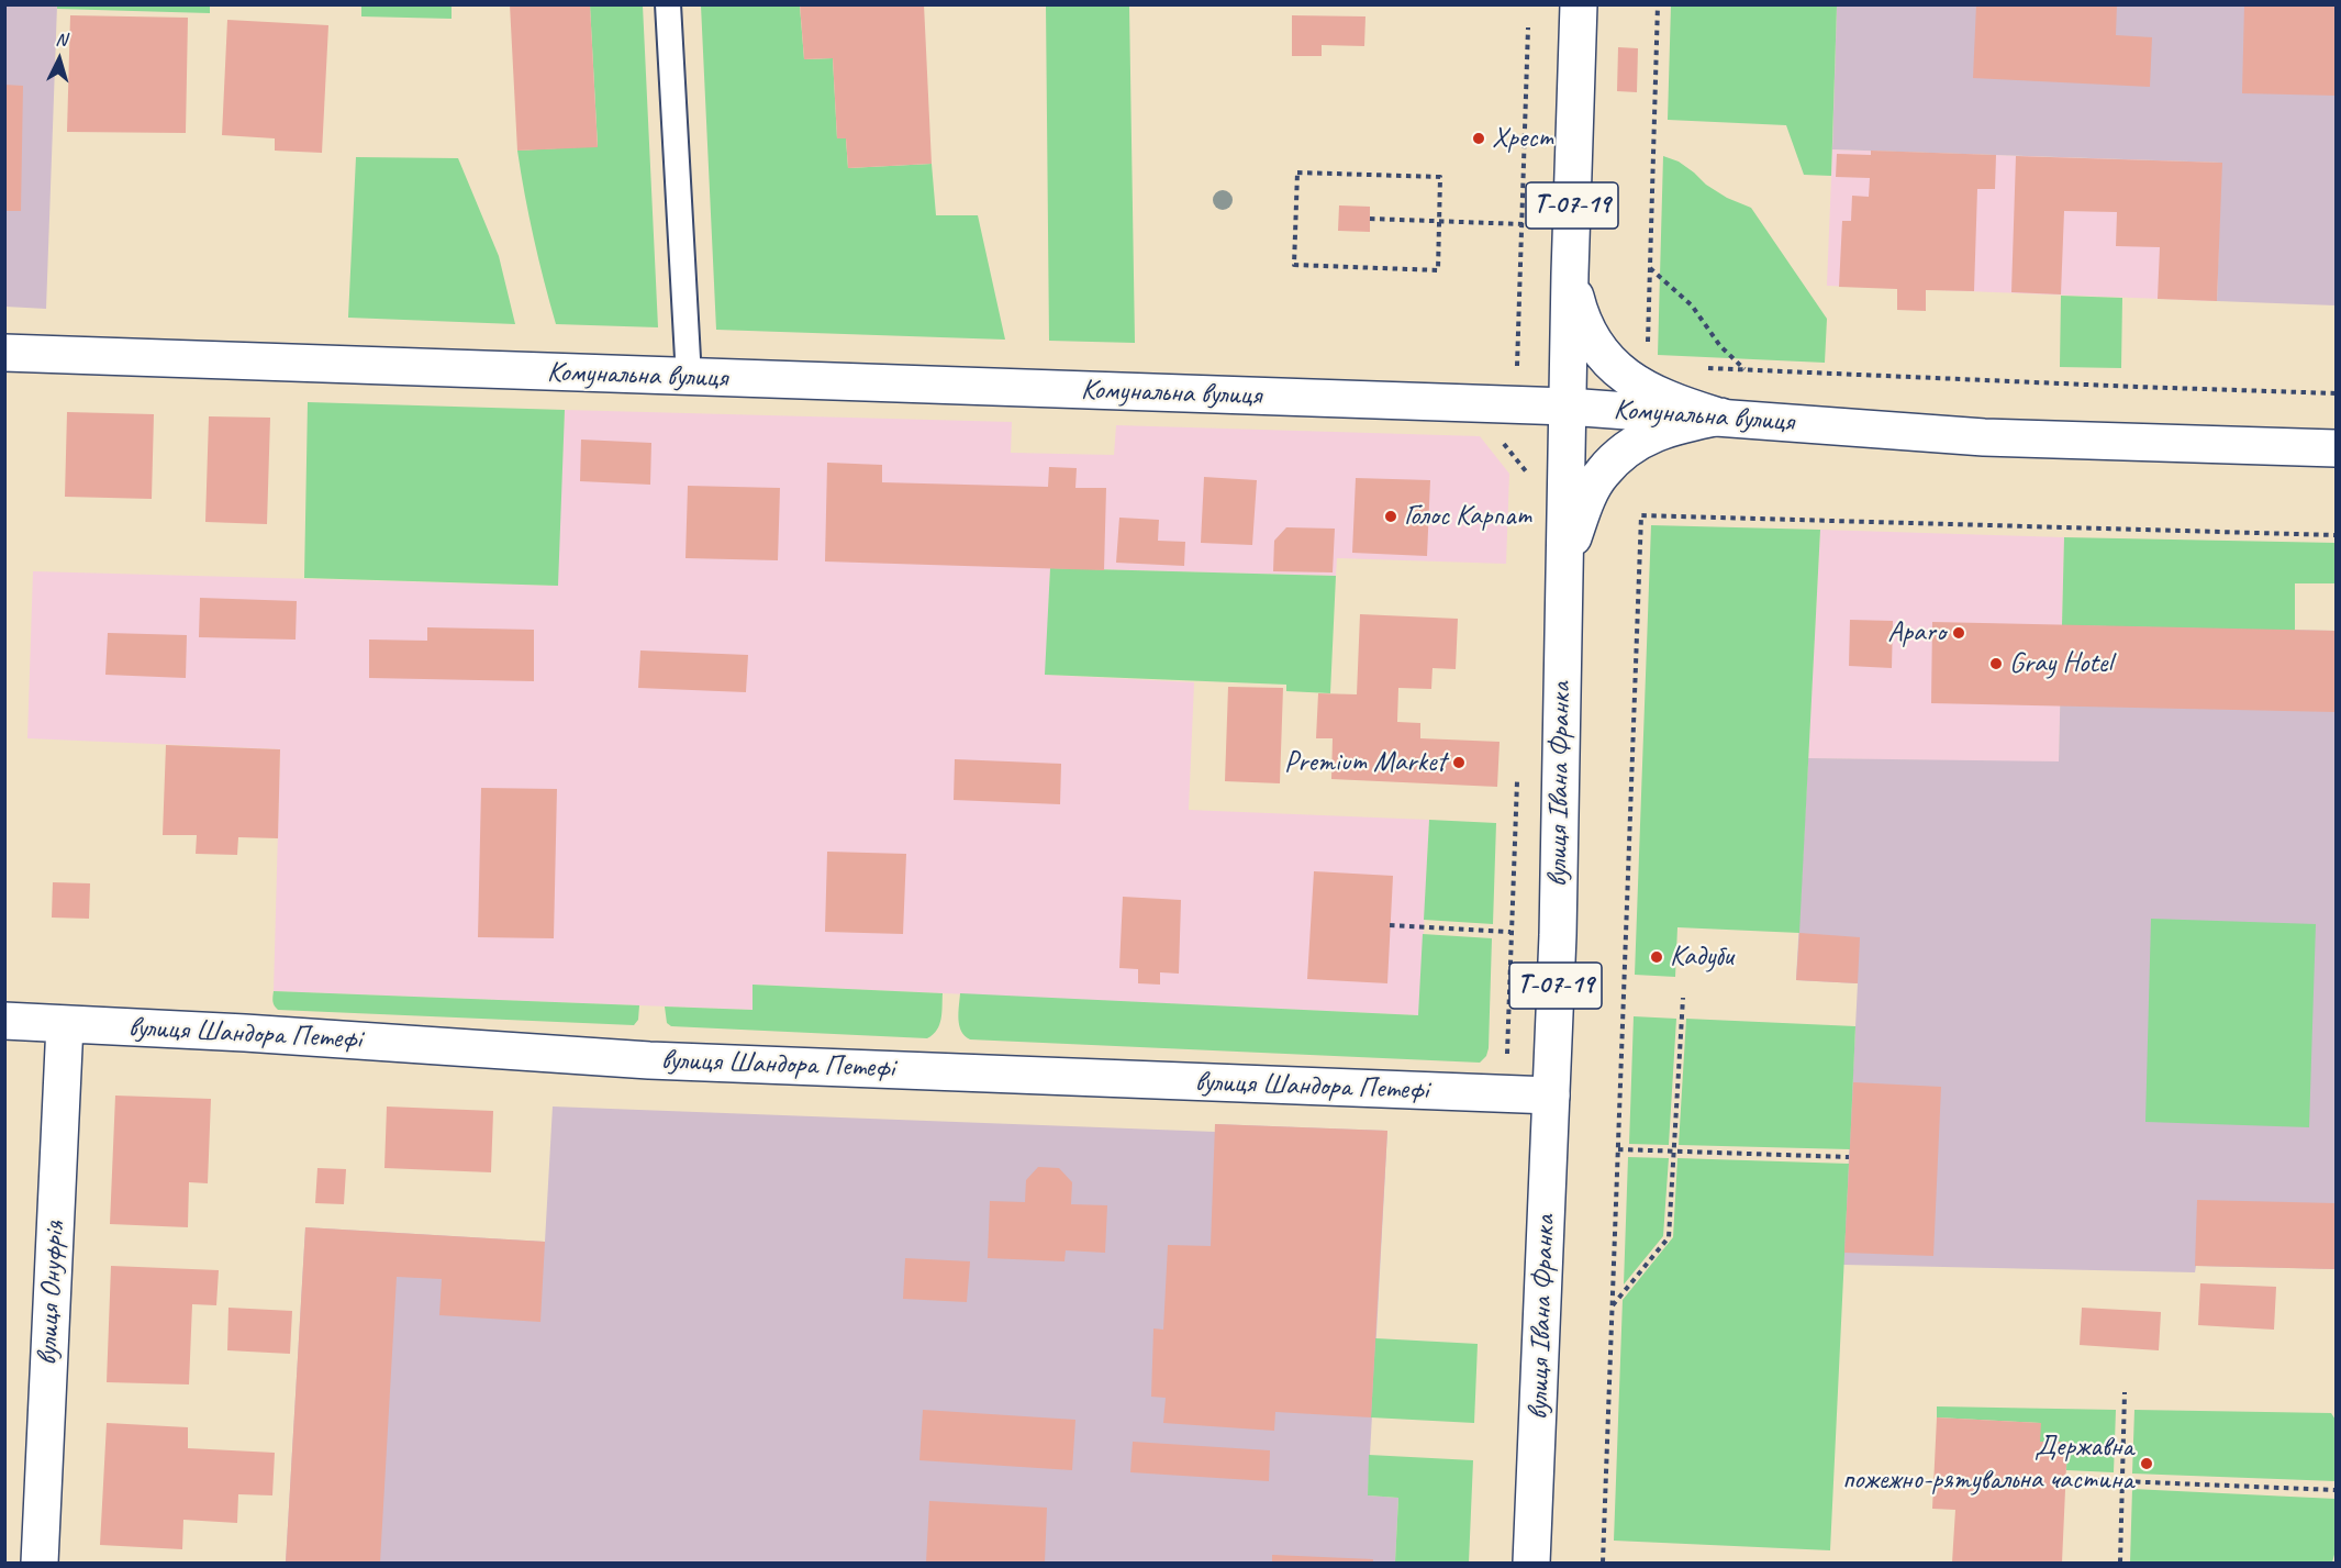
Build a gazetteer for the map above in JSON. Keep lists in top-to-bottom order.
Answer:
{
  "streets": {
    "main road": [
      "Т-07-19",
      "Комунальна вулиця",
      "вулиця Івана Франка",
      "вулиця Шандора Петефі",
      "вулиця Онуфрія"
    ]
  },
  "crossings": [
    ["Комунальна вулиця", "вулиця Івана Франка"],
    ["вулиця Івана Франка", "вулиця Шандора Петефі"],
    ["вулиця Шандора Петефі", "вулиця Онуфрія"]
  ],
  "places": [
    "Хрест",
    "Голос Карпат",
    "Aparo",
    "Gray Hotel",
    "Premium Market",
    "Кадуби",
    "Державна пожежно-рятувальна частина"
  ],
  "north": "top"
}
